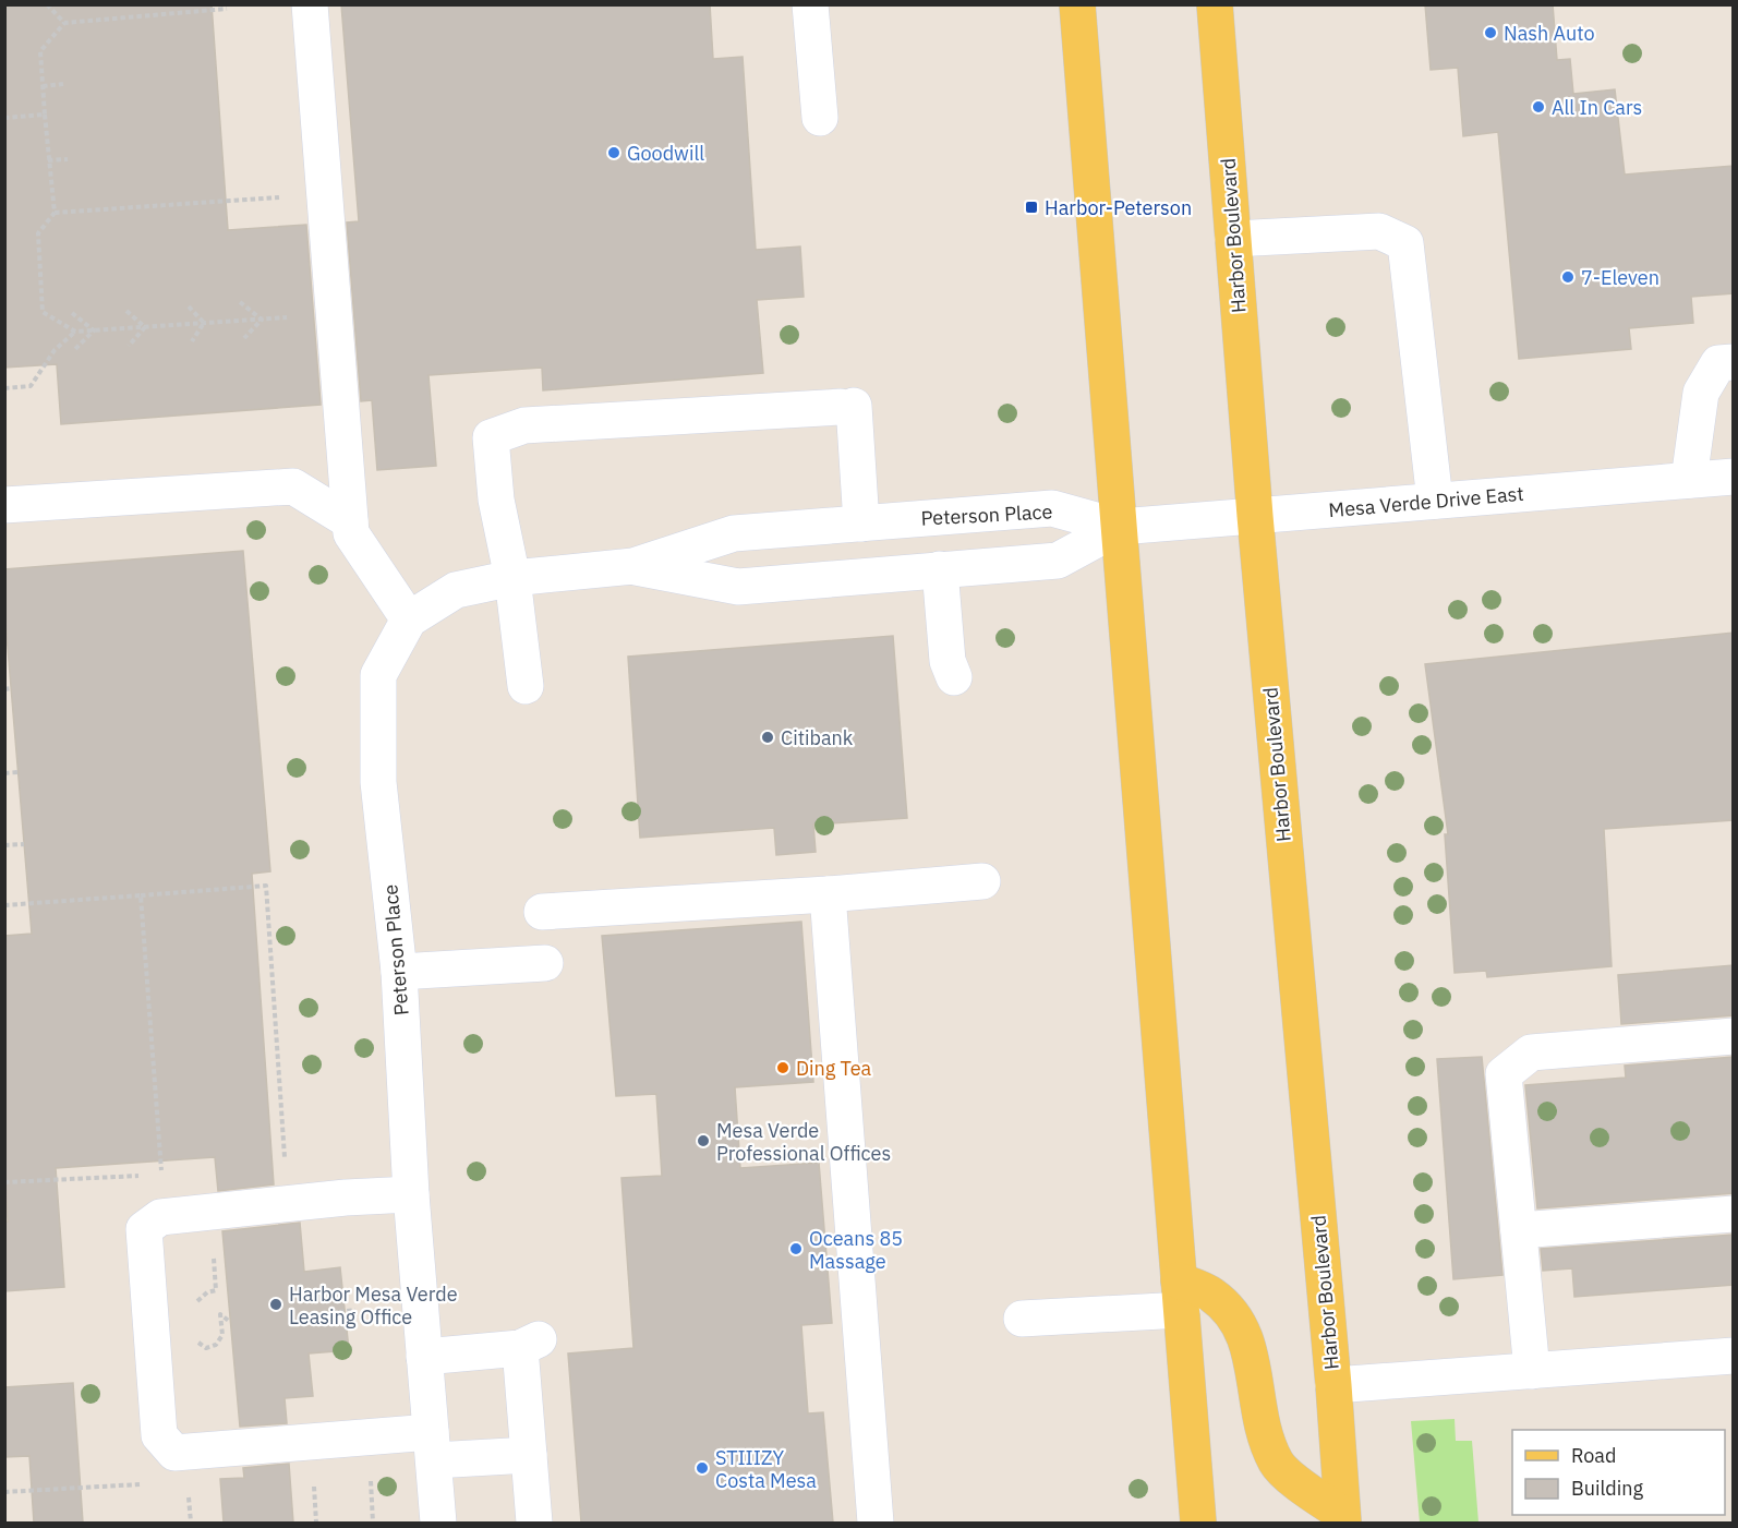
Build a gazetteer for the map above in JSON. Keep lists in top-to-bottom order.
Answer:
{
  "streets": {
    "main road": ["Harbor Boulevard"],
    "street": ["Mesa Verde Drive East", "Peterson Place"]
  },
  "crossings": [
    ["Harbor Boulevard", "Mesa Verde Drive East"],
    ["Mesa Verde Drive East", "Peterson Place"]
  ],
  "places": {
    "other": [
      "Nash Auto",
      "All In Cars",
      "Goodwill",
      "7-Eleven",
      "Citibank",
      "Ding Tea",
      "Mesa Verde Professional Offices",
      "Oceans 85 Massage",
      "Harbor Mesa Verde Leasing Office",
      "STIIIZY Costa Mesa"
    ],
    "transit": ["Harbor-Peterson"]
  },
  "legend": ["Road", "Building"]
}
